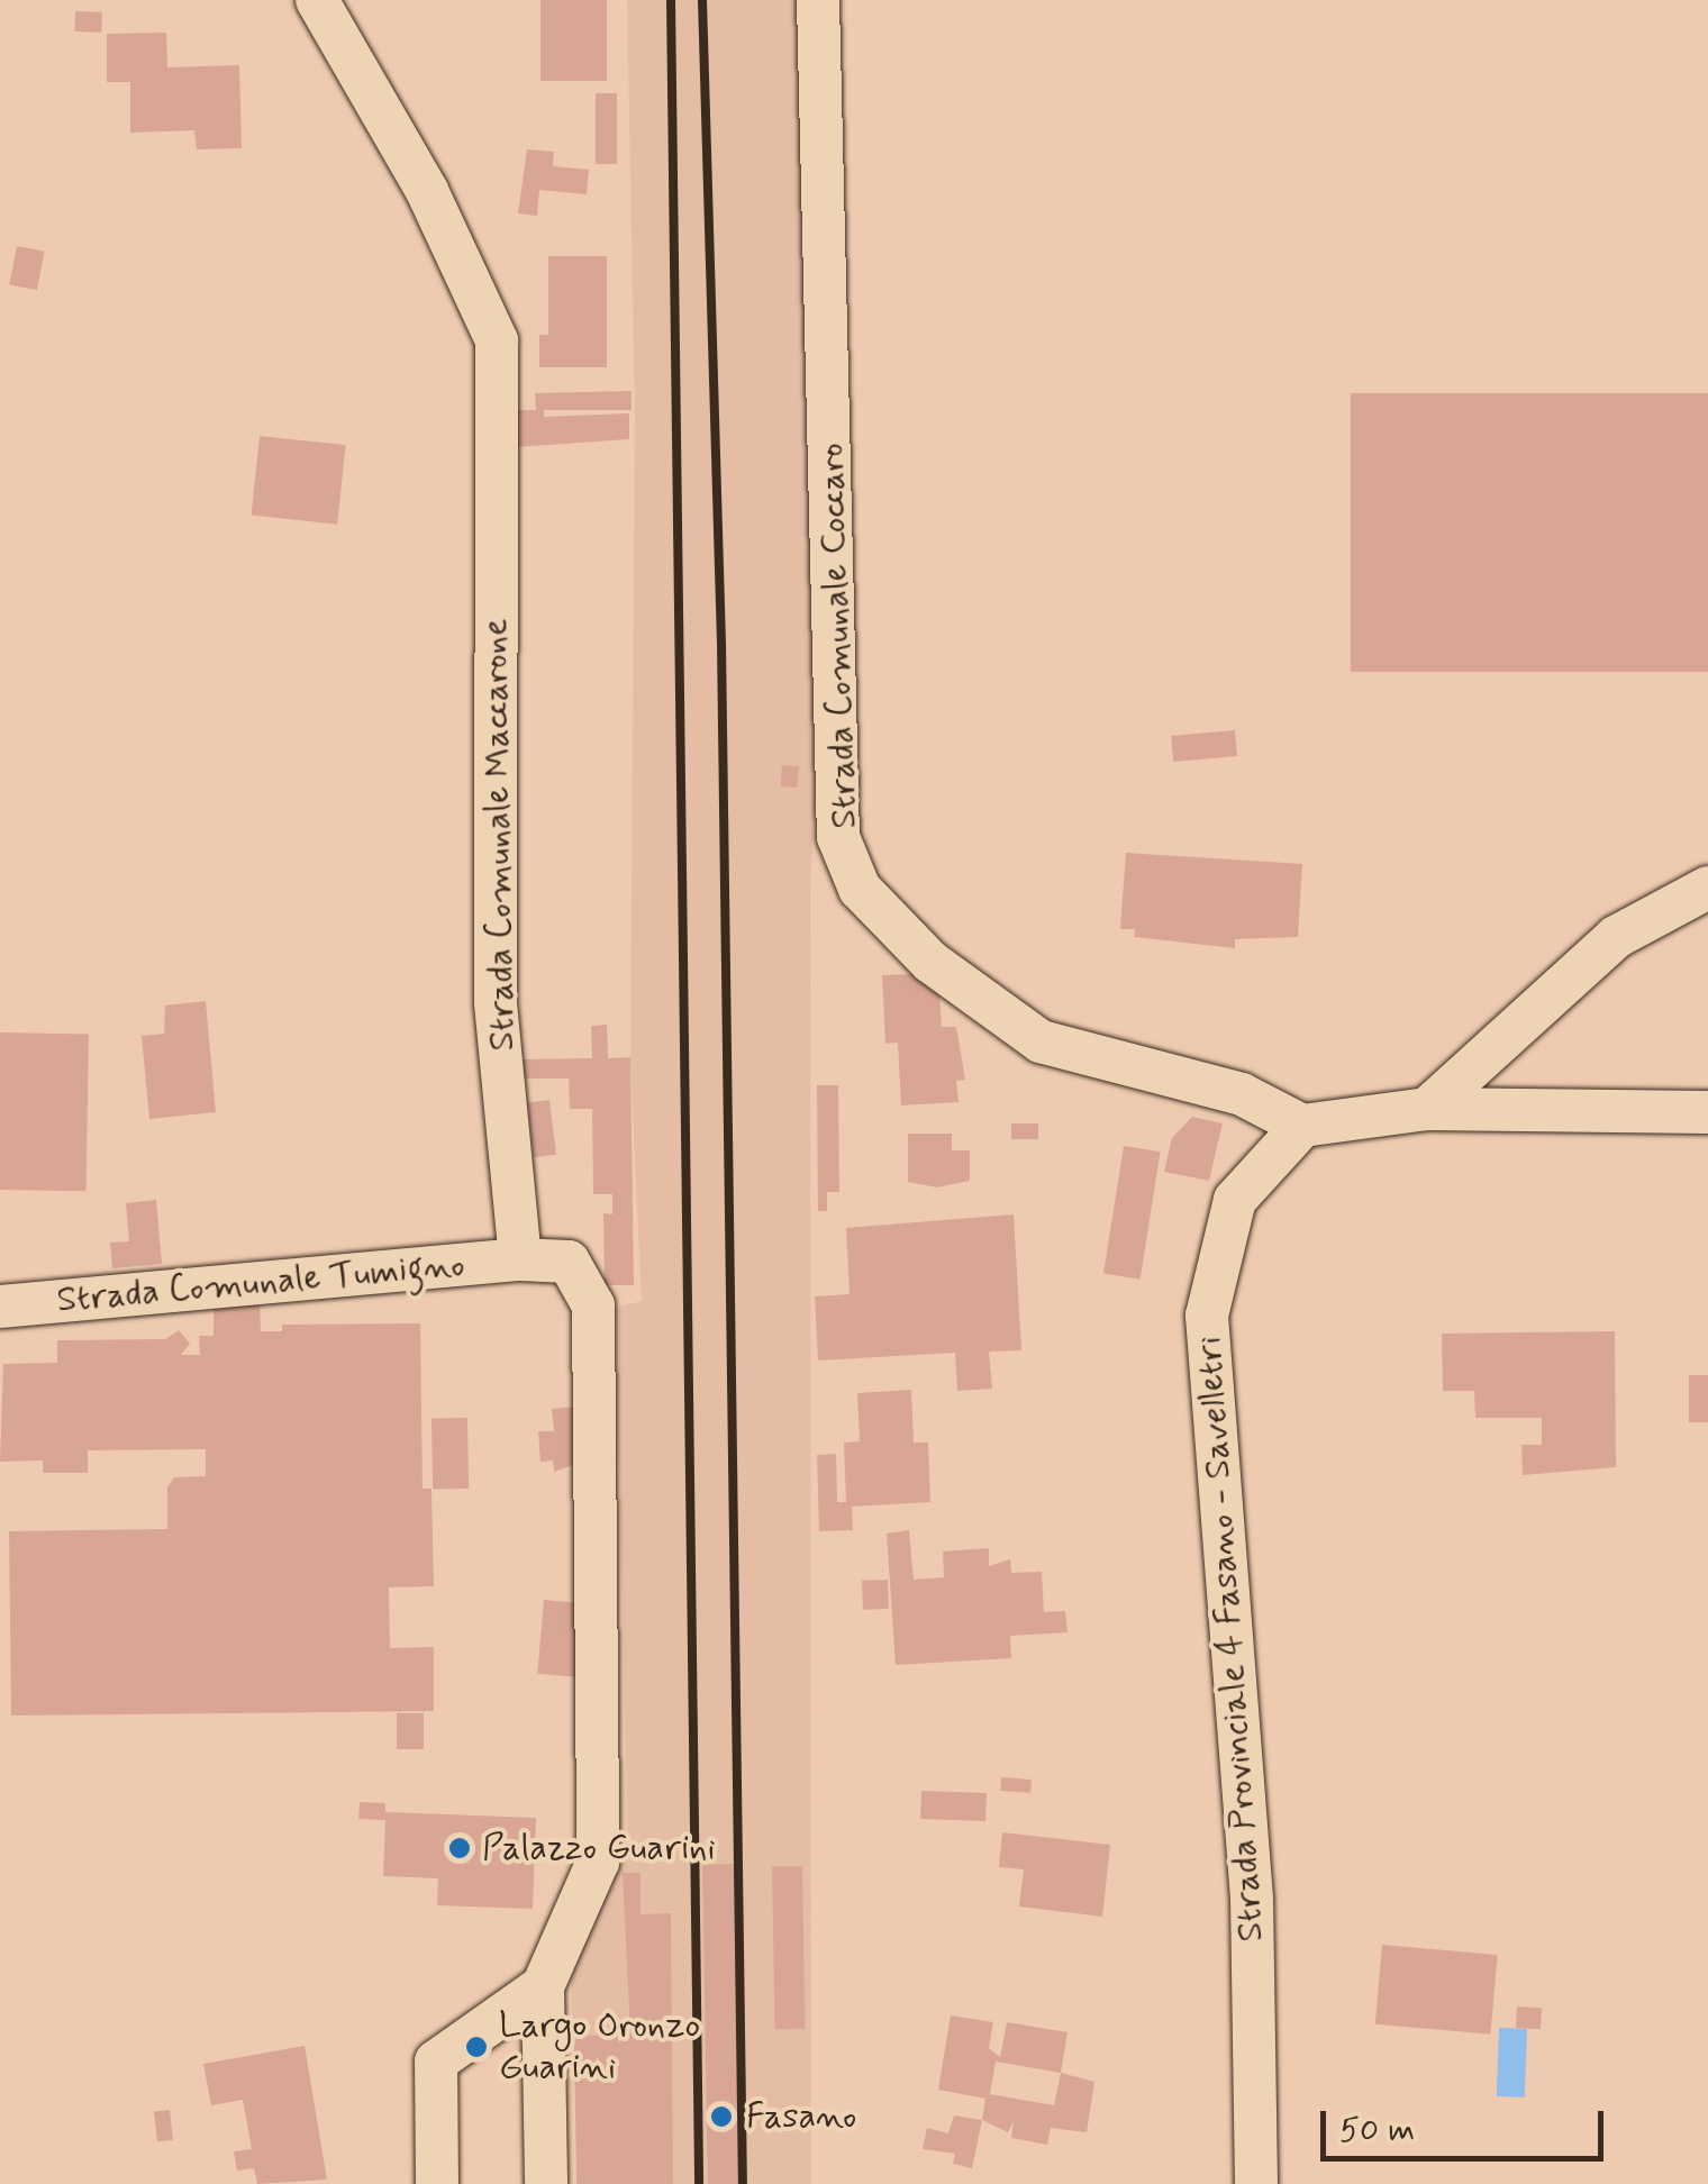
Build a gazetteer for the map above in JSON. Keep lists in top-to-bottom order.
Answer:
{
  "streets": {
    "street": [
      "Strada Comunale Coccaro",
      "Strada Comunale Maccarone",
      "Strada Comunale Tumigno",
      "Strada Provinciale 4 Fasano - Savelletri"
    ]
  },
  "crossings": [
    ["Strada Comunale Coccaro", "Strada Provinciale 4 Fasano - Savelletri"],
    ["Strada Comunale Maccarone", "Strada Comunale Tumigno"]
  ],
  "places": ["Palazzo Guarini", "Largo Oronzo Guarini", "Fasano"],
  "scale_bar": "50 m"
}
